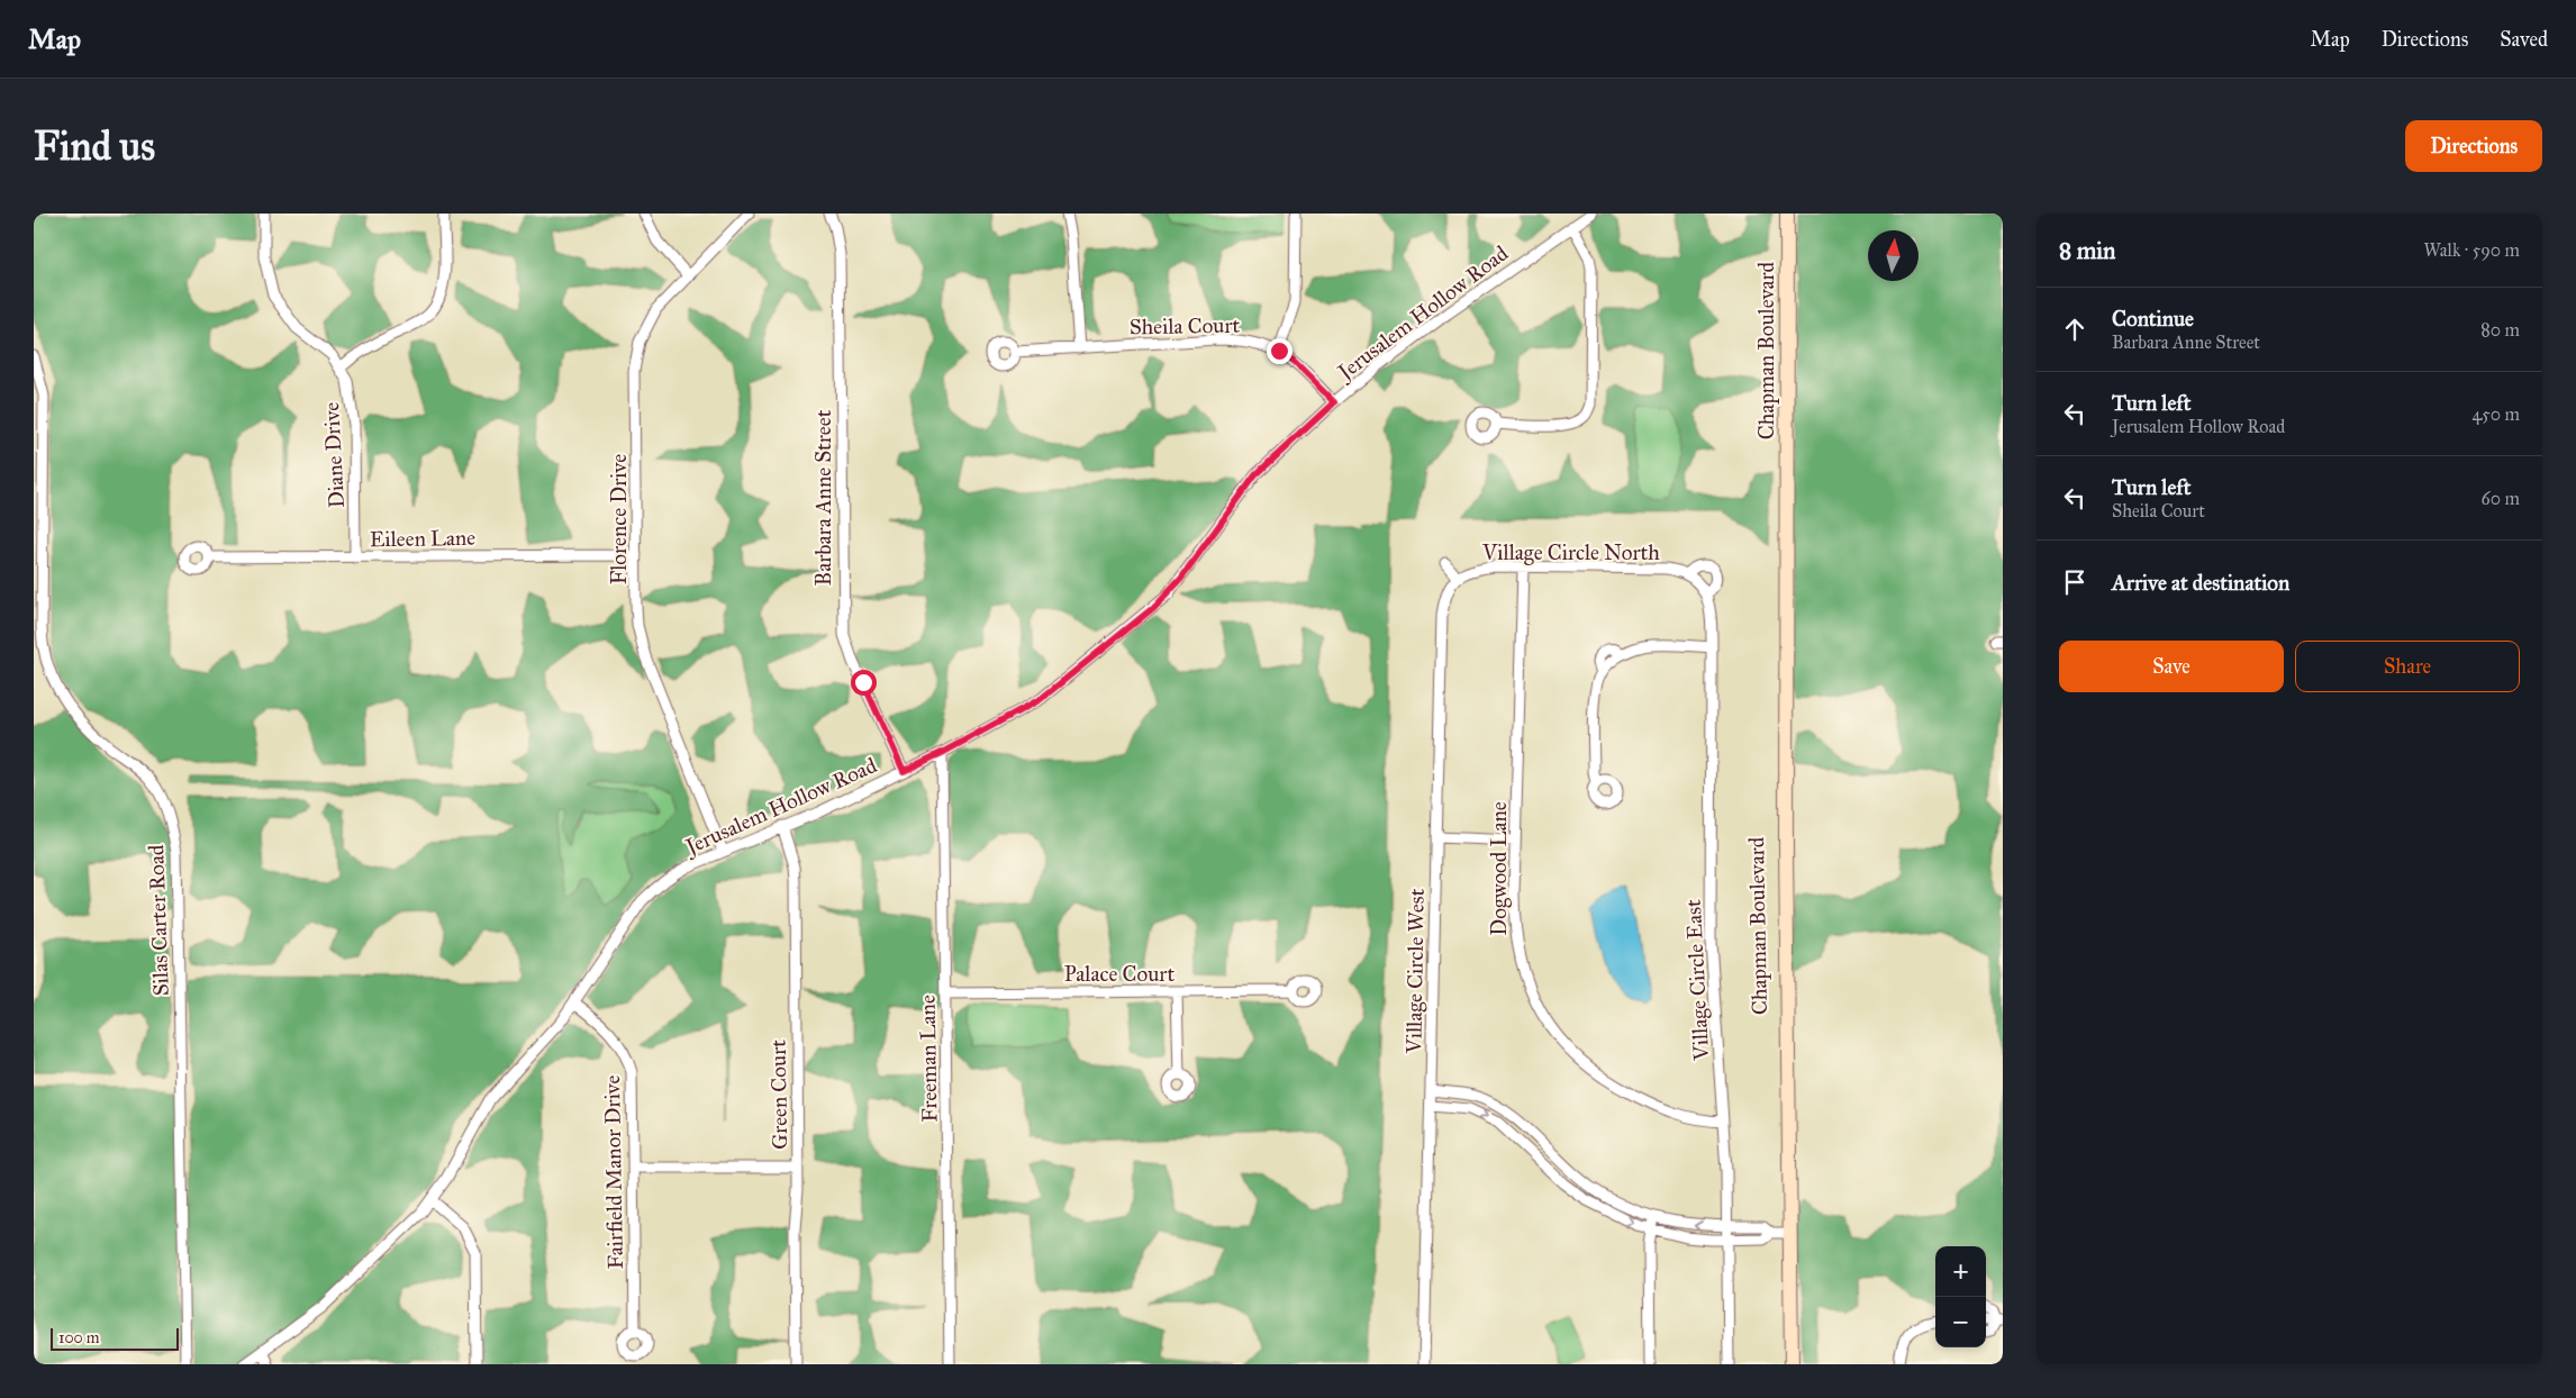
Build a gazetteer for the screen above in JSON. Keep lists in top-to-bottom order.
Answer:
{
  "streets": {
    "main road": ["Chapman Boulevard"],
    "street": [
      "Jerusalem Hollow Road",
      "Sheila Court",
      "Diane Drive",
      "Barbara Anne Street",
      "Florence Drive",
      "Eileen Lane",
      "Village Circle North",
      "Dogwood Lane",
      "Silas Carter Road",
      "Village Circle West",
      "Palace Court",
      "Village Circle East",
      "Freeman Lane",
      "Green Court",
      "Fairfield Manor Drive"
    ]
  },
  "crossings": [
    ["Jerusalem Hollow Road", "Sheila Court"],
    ["Jerusalem Hollow Road", "Barbara Anne Street"],
    ["Jerusalem Hollow Road", "Florence Drive"],
    ["Jerusalem Hollow Road", "Freeman Lane"],
    ["Jerusalem Hollow Road", "Green Court"],
    ["Jerusalem Hollow Road", "Fairfield Manor Drive"],
    ["Diane Drive", "Eileen Lane"],
    ["Florence Drive", "Eileen Lane"],
    ["Village Circle North", "Dogwood Lane"],
    ["Village Circle North", "Village Circle West"],
    ["Village Circle North", "Village Circle East"],
    ["Dogwood Lane", "Village Circle East"],
    ["Palace Court", "Freeman Lane"]
  ],
  "scale_bar": "100 m",
  "north": "top",
  "page": {
    "header": "Map",
    "nav": ["Map", "Directions", "Saved"],
    "buttons": [
      "Directions",
      ["Save", "Share"]
    ],
    "title": "Find us",
    "heading": ["8 min", "Walk · 590 m"],
    "list": [
      ["Continue", "Barbara Anne Street", "80 m"],
      ["Turn left", "Jerusalem Hollow Road", "450 m"],
      ["Turn left", "Sheila Court", "60 m"],
      "Arrive at destination"
    ],
    "map_buttons": ["+", "−"],
    "scale": "100 m"
  }
}
